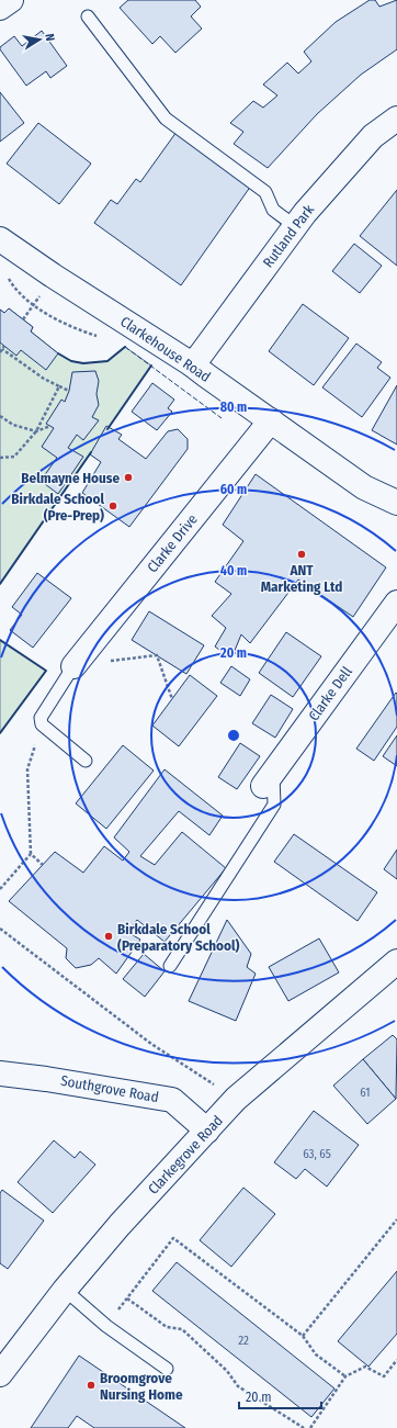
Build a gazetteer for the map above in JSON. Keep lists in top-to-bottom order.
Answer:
{
  "streets": {
    "street": [
      "Rutland Park",
      "Clarkehouse Road",
      "Clarke Drive",
      "Clarke Dell",
      "Southgrove Road",
      "Clarkegrove Road"
    ]
  },
  "crossings": [
    ["Rutland Park", "Clarkehouse Road"],
    ["Clarkehouse Road", "Clarke Drive"],
    ["Southgrove Road", "Clarkegrove Road"]
  ],
  "places": [
    "Belmayne House",
    "Birkdale School (Pre-Prep)",
    "ANT Marketing Ltd",
    "Birkdale School (Preparatory School)",
    "Broomgrove Nursing Home"
  ],
  "house_numbers": ["61", "63, 65", "22"],
  "scale_bar": "20 m",
  "north": "right",
  "rings": [
    "80 m",
    "60 m",
    "40 m",
    "20 m"
  ]
}
